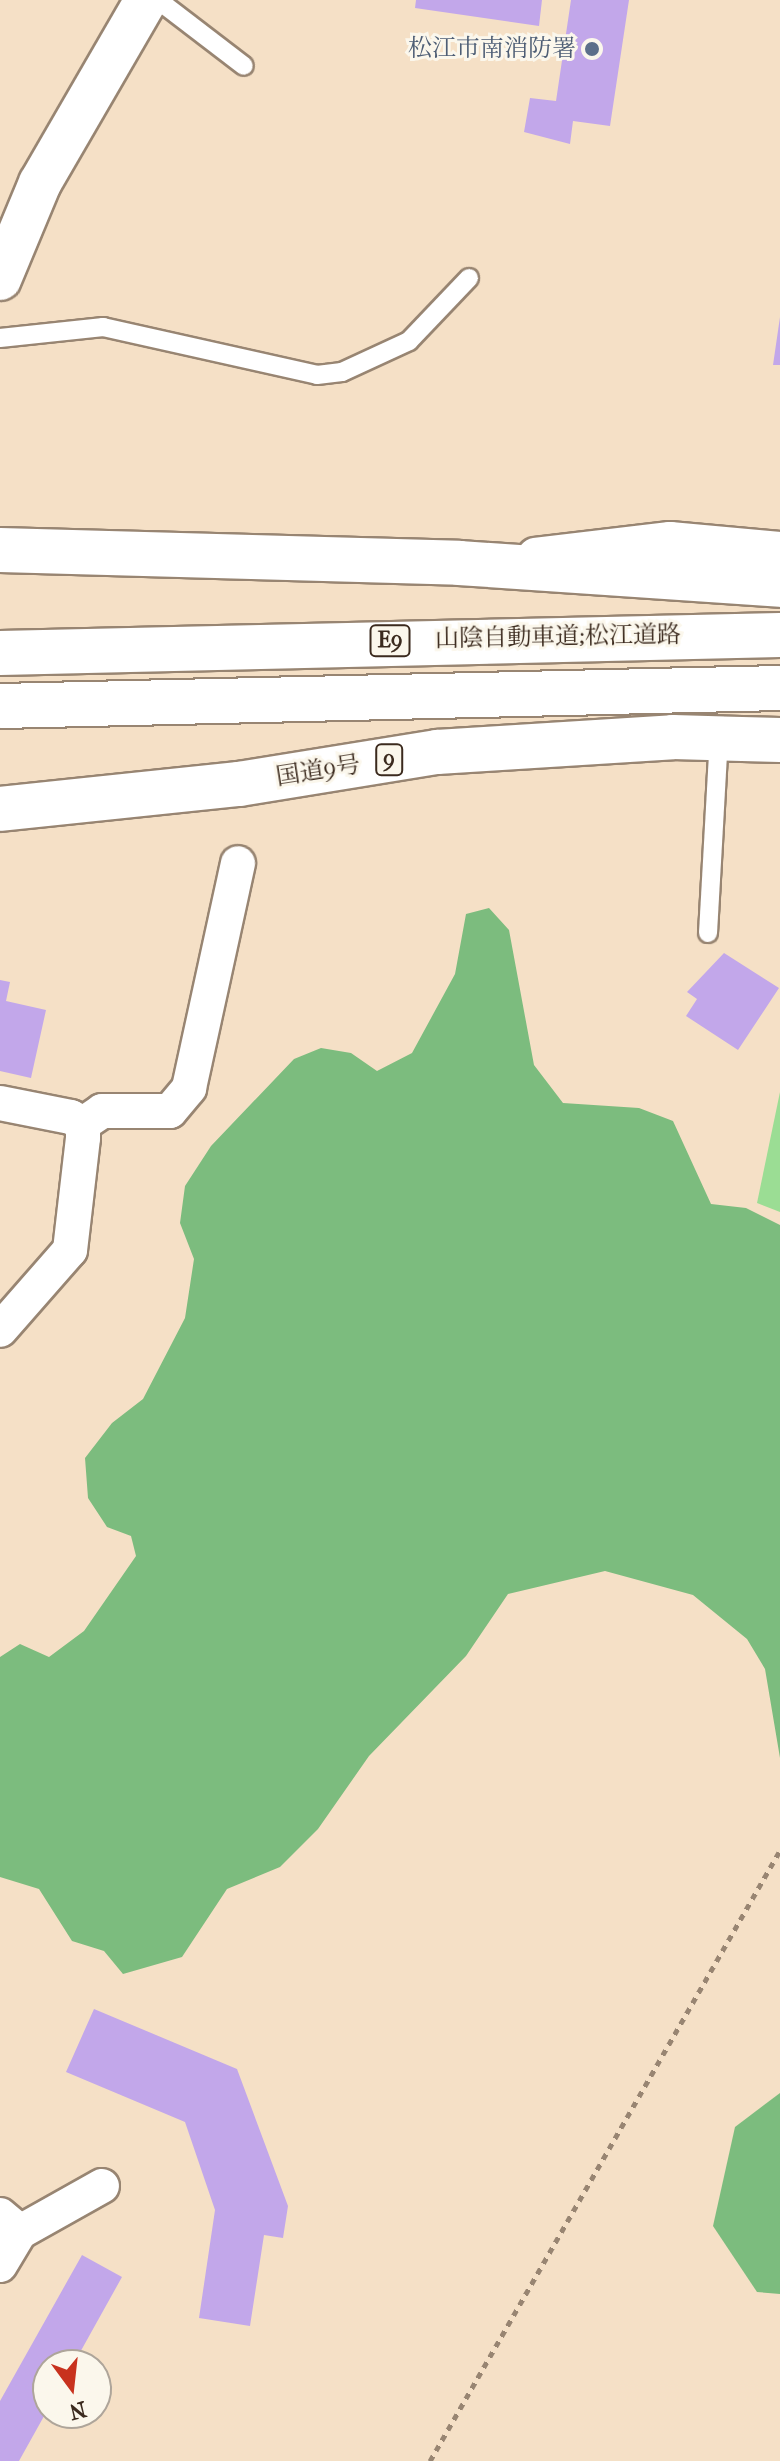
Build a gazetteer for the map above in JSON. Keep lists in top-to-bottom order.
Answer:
{
  "streets": {
    "highway": [
      "山陰自動車道;松江道路",
      "E9",
      "9",
      "国道9号"
    ]
  },
  "places": ["松江市南消防署"],
  "north": "bottom"
}
